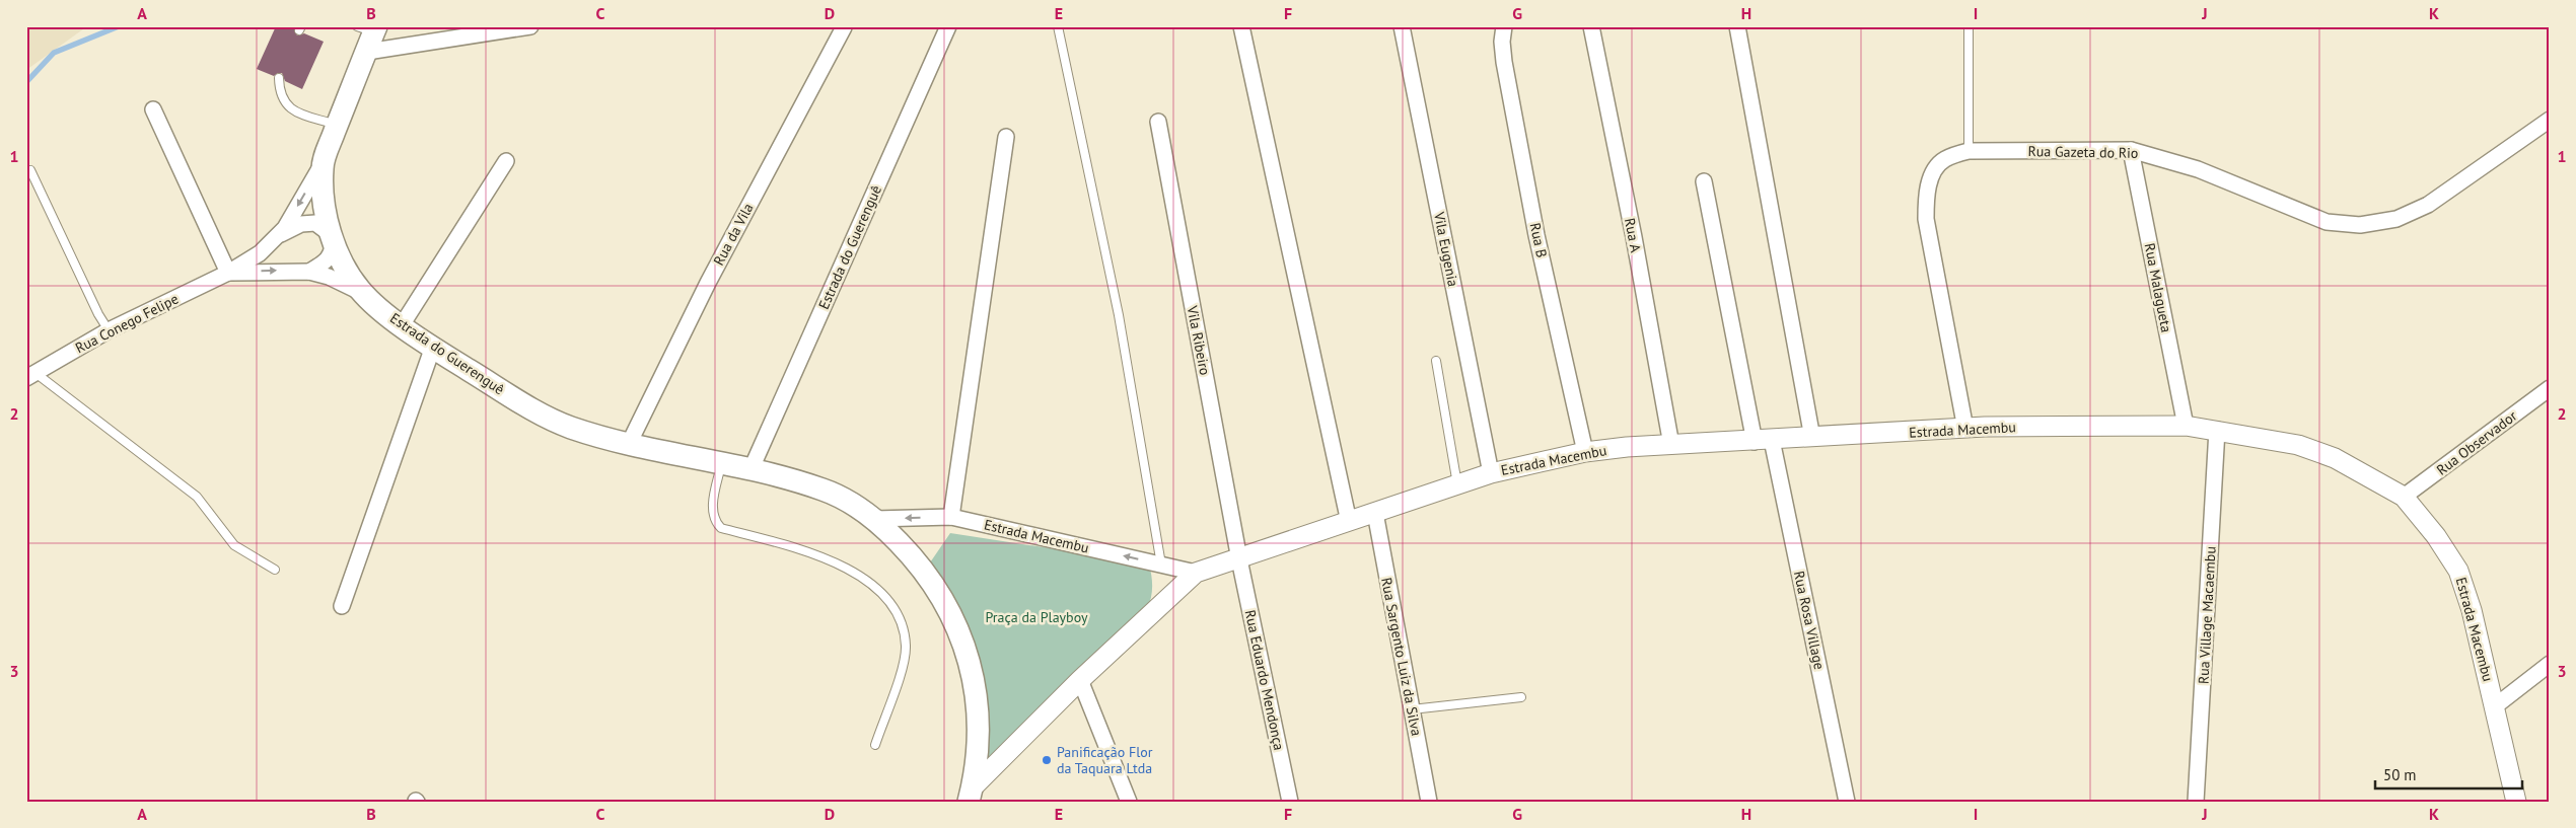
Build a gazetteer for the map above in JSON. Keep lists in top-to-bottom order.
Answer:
{
  "streets": {
    "main road": ["Estrada do Guerenguê"],
    "street": [
      "Rua Gazeta do Rio",
      "Rua da Vila",
      "Rua A",
      "Rua B",
      "Vila Eugenia",
      "Rua Malagueta",
      "Rua Conego Felipe",
      "Vila Ribeiro",
      "Estrada Macembu",
      "Rua Observador",
      "Rua Village Macaembu",
      "Rua Rosa Village",
      "Rua Sargento Luiz da Silva",
      "Rua Eduardo Mendonça"
    ]
  },
  "crossings": [
    ["Rua Gazeta do Rio", "Rua Malagueta"],
    ["Rua Gazeta do Rio", "Estrada Macembu"],
    ["Rua da Vila", "Estrada do Guerenguê"],
    ["Rua A", "Estrada Macembu"],
    ["Rua B", "Estrada Macembu"],
    ["Estrada do Guerenguê", "Rua Conego Felipe"],
    ["Estrada do Guerenguê", "Estrada Macembu"],
    ["Vila Eugenia", "Estrada Macembu"],
    ["Rua Malagueta", "Estrada Macembu"],
    ["Vila Ribeiro", "Estrada Macembu"],
    ["Vila Ribeiro", "Rua Eduardo Mendonça"],
    ["Estrada Macembu", "Rua Observador"],
    ["Estrada Macembu", "Rua Village Macaembu"],
    ["Estrada Macembu", "Rua Rosa Village"],
    ["Estrada Macembu", "Rua Sargento Luiz da Silva"],
    ["Estrada Macembu", "Rua Eduardo Mendonça"]
  ],
  "parks": ["Praça da Playboy"],
  "places": ["Panificação Flor da Taquara Ltda"],
  "scale_bar": "50 m",
  "grid": {
    "columns": [
      "A",
      "B",
      "C",
      "D",
      "E",
      "F",
      "G",
      "H",
      "I",
      "J",
      "K"
    ],
    "rows": ["1", "2", "3"]
  }
}
